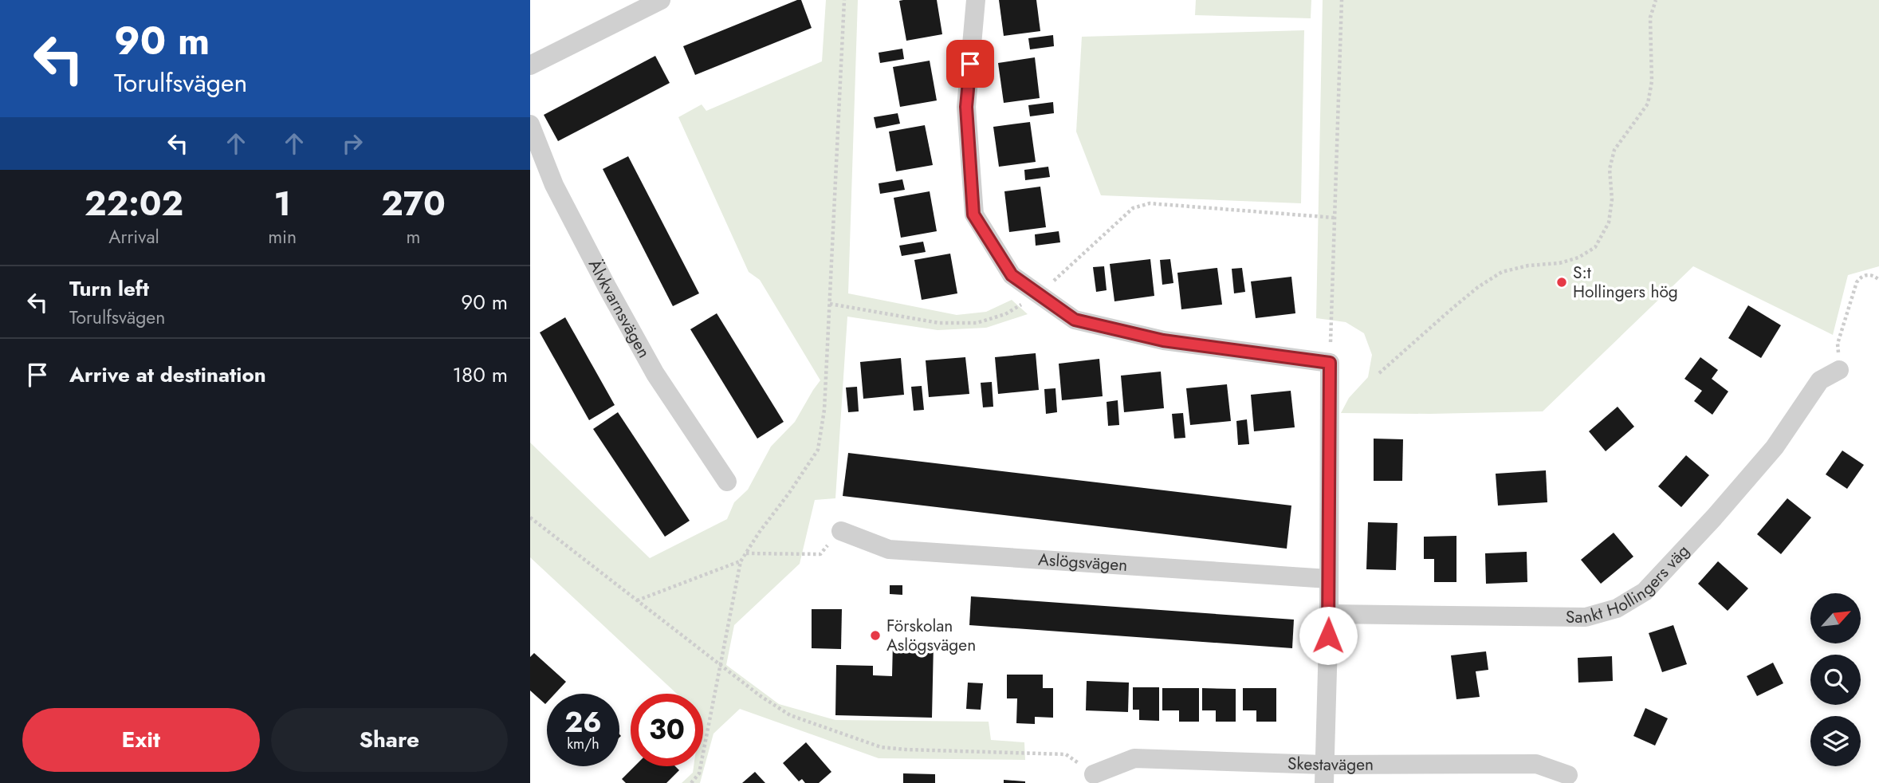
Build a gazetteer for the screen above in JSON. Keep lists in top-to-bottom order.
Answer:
{
  "streets": {
    "street": [
      "Älvkvarnsvägen",
      "Aslögsvägen",
      "Sankt Hollingers väg",
      "Skestavägen"
    ]
  },
  "places": ["S:t Hollingers hög", "Förskolan Aslögsvägen"],
  "north": "top right",
  "page": {
    "turn": ["90 m", "Torulfsvägen"],
    "eta": [
      "22:02",
      "Arrival",
      "1",
      "min",
      "270",
      "m"
    ],
    "list": [
      {
        "name": "Turn left",
        "note": "Torulfsvägen",
        "value": "90 m"
      },
      {
        "name": "Arrive at destination",
        "value": "180 m"
      }
    ],
    "speed": "26 km/h",
    "limit": "30",
    "buttons": ["Exit", "Share"]
  }
}
